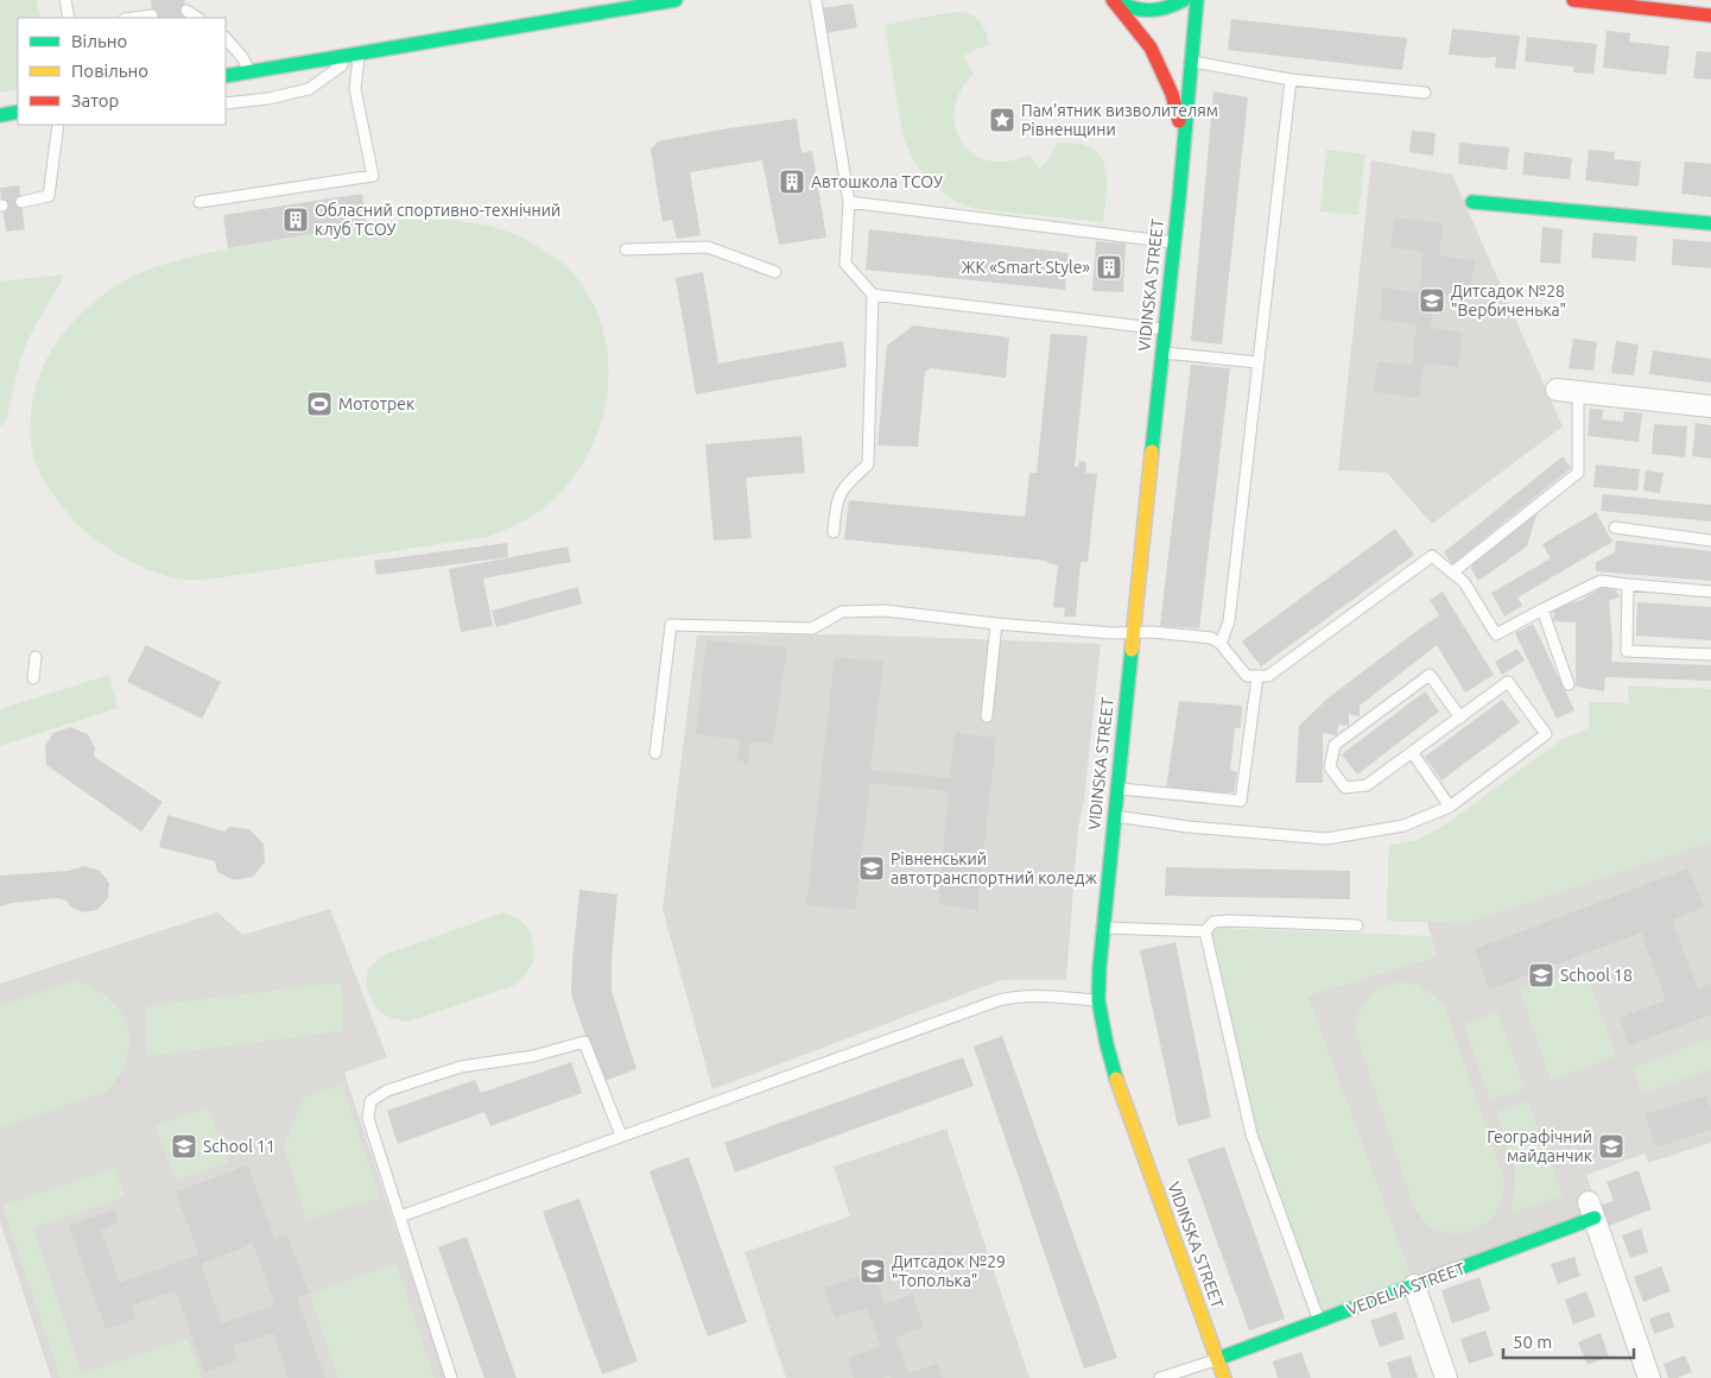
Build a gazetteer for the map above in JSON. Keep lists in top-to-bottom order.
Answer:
{
  "streets": {
    "main road": ["VIDINSKA STREET", "VEDELIA STREET"]
  },
  "crossings": [
    ["VIDINSKA STREET", "VEDELIA STREET"]
  ],
  "places": {
    "place": ["Пам'ятник визволителям Рівненщини"],
    "building": ["Автошкола ТСОУ", "Обласний спортивно-технічний клуб ТСОУ", "ЖК «Smart Style»"],
    "school or university": [
      "Дитсадок №28 \"Вербиченька\"",
      "Рівненський автотранспортний коледж",
      "School 18",
      "School 11",
      "Географічний майданчик",
      "Дитсадок №29 \"Тополька\""
    ],
    "sports": ["Мототрек"]
  },
  "legend": ["Вільно", "Повільно", "Затор"],
  "scale_bar": "50 m"
}
